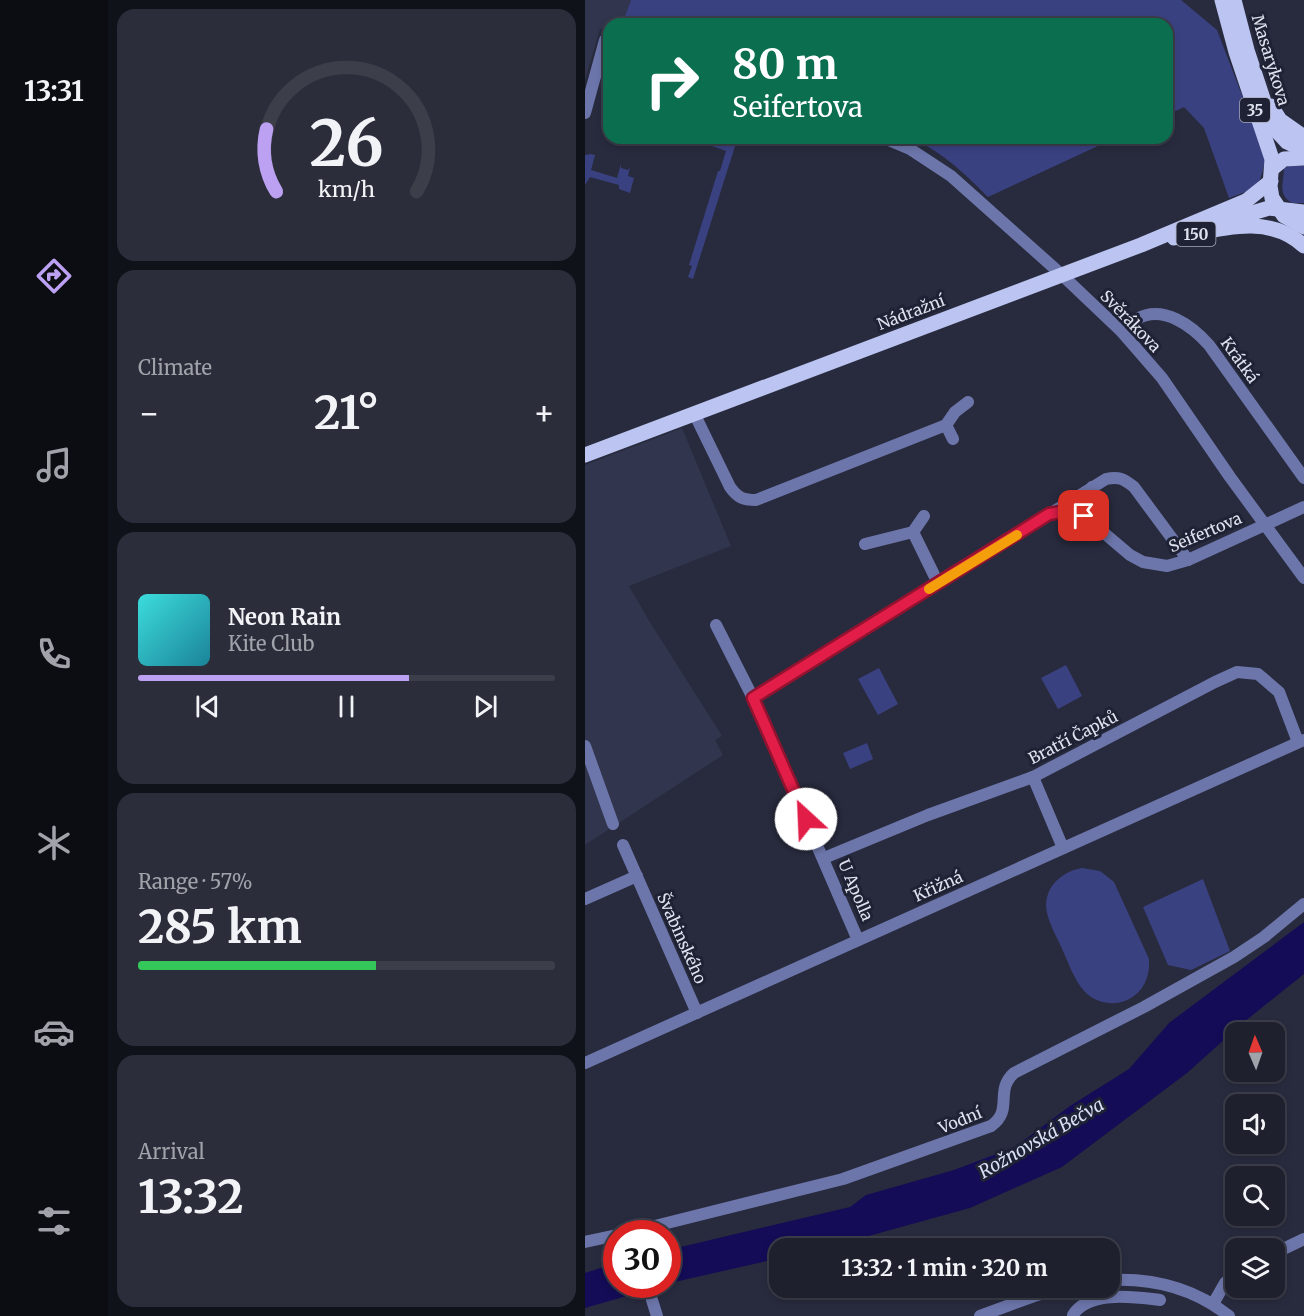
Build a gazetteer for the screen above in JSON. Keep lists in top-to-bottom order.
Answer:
{
  "streets": {
    "main road": [
      "Masarykova",
      "35",
      "150",
      "Nádražní"
    ],
    "street": [
      "Svěrákova",
      "Krátká",
      "Seifertova",
      "Bratří Čapků",
      "Křižná",
      "U Apolla",
      "Švabinského",
      "Vodní"
    ]
  },
  "crossings": [
    ["Masarykova", "35"],
    ["Masarykova", "Nádražní"],
    ["35", "Nádražní"],
    ["150", "Nádražní"],
    ["Nádražní", "Svěrákova"],
    ["Svěrákova", "Krátká"],
    ["Svěrákova", "Seifertova"],
    ["Bratří Čapků", "Křižná"],
    ["Bratří Čapků", "U Apolla"],
    ["Křižná", "U Apolla"],
    ["Křižná", "Švabinského"]
  ],
  "water": ["Rožnovská Bečva"],
  "north": "top",
  "page": {
    "tabs": "13:31",
    "turn": ["80 m", "Seifertova"],
    "tile": [
      "Climate",
      ["Range · 57%", "285 km"],
      ["Arrival", "13:32"]
    ],
    "heat": ["−", "21°", "+"],
    "song": ["Neon Rain", "Kite Club"],
    "limit": "30",
    "trip": "13:32 · 1 min · 320 m",
    "gauge": ["26", "km/h"]
  }
}
